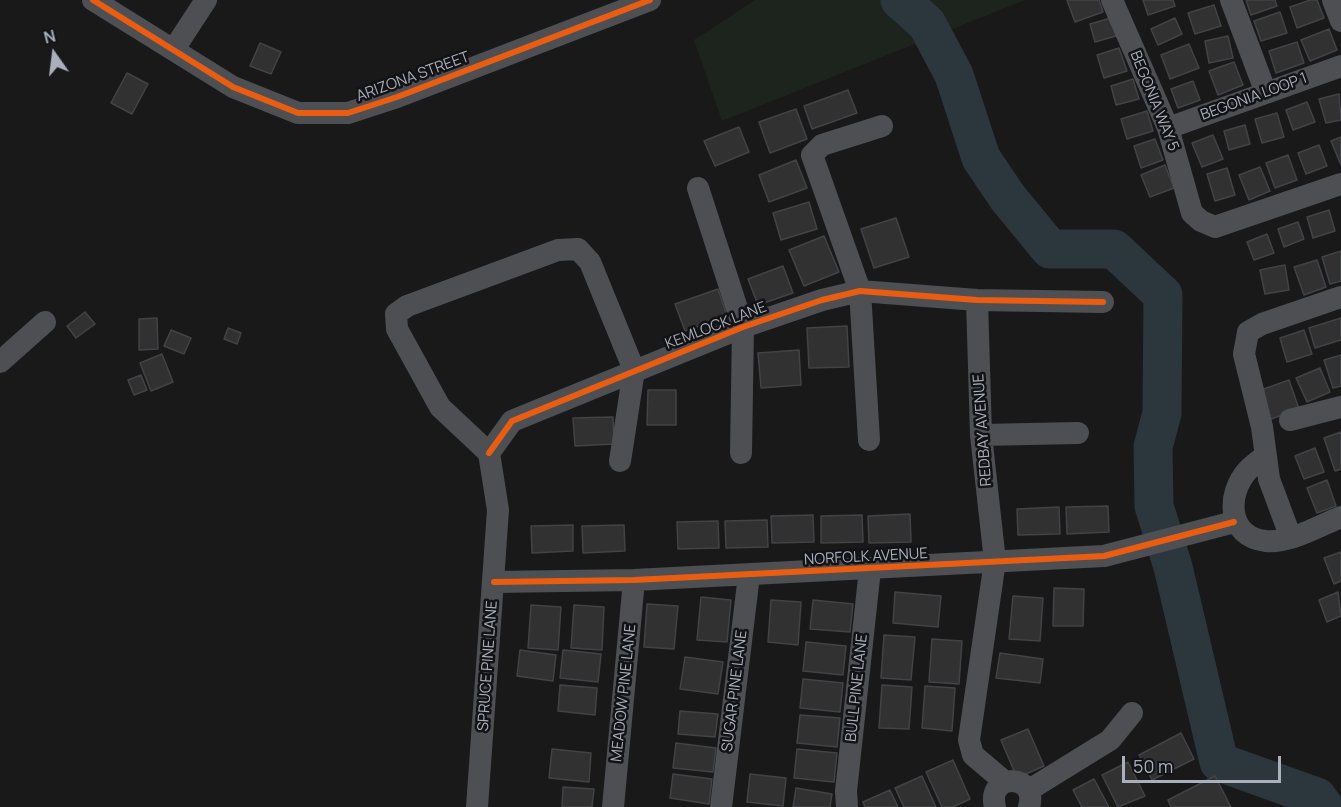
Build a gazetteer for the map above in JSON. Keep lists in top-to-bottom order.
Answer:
{
  "streets": {
    "street": [
      "ARIZONA STREET",
      "BEGONIA LOOP 1",
      "BEGONIA WAY 5",
      "KEMLOCK LANE",
      "REDBAY AVENUE",
      "NORFOLK AVENUE",
      "SPRUCE PINE LANE",
      "BULL PINE LANE",
      "SUGAR PINE LANE",
      "MEADOW PINE LANE"
    ]
  },
  "crossings": [
    ["BEGONIA LOOP 1", "BEGONIA WAY 5"],
    ["KEMLOCK LANE", "REDBAY AVENUE"],
    ["KEMLOCK LANE", "SPRUCE PINE LANE"],
    ["REDBAY AVENUE", "NORFOLK AVENUE"],
    ["NORFOLK AVENUE", "SPRUCE PINE LANE"],
    ["NORFOLK AVENUE", "BULL PINE LANE"],
    ["NORFOLK AVENUE", "SUGAR PINE LANE"],
    ["NORFOLK AVENUE", "MEADOW PINE LANE"]
  ],
  "scale_bar": "50 m",
  "north": "top"
}
